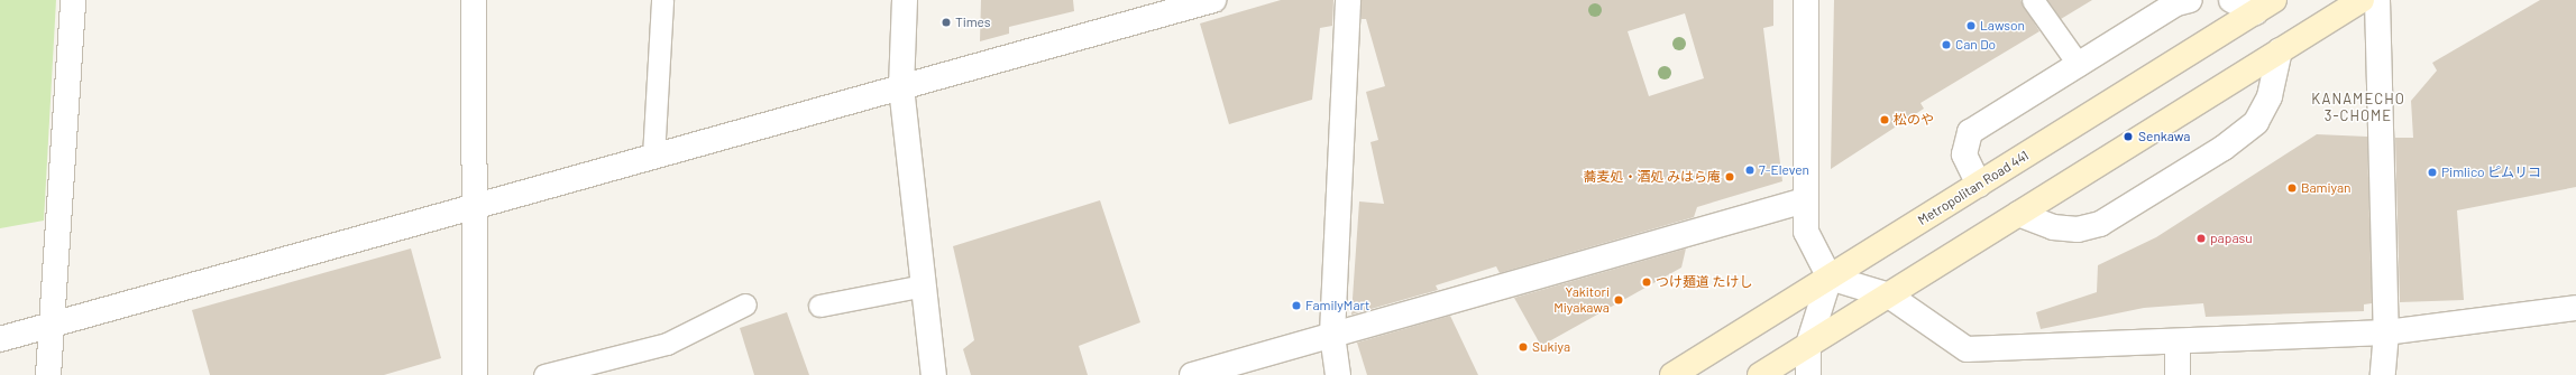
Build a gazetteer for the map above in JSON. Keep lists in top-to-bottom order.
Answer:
{
  "streets": {
    "main road": ["Metropolitan Road 441"]
  },
  "districts": ["KANAMECHO 3-CHOME"],
  "places": [
    "Times",
    "Lawson",
    "Can Do",
    "松のや",
    "Senkawa",
    "7-Eleven",
    "Pimlico ピムリコ",
    "蕎麦処・酒処 みはら庵",
    "Bamiyan",
    "papasu",
    "つけ麺道 たけし",
    "Yakitori Miyakawa",
    "FamilyMart",
    "Sukiya"
  ]
}
